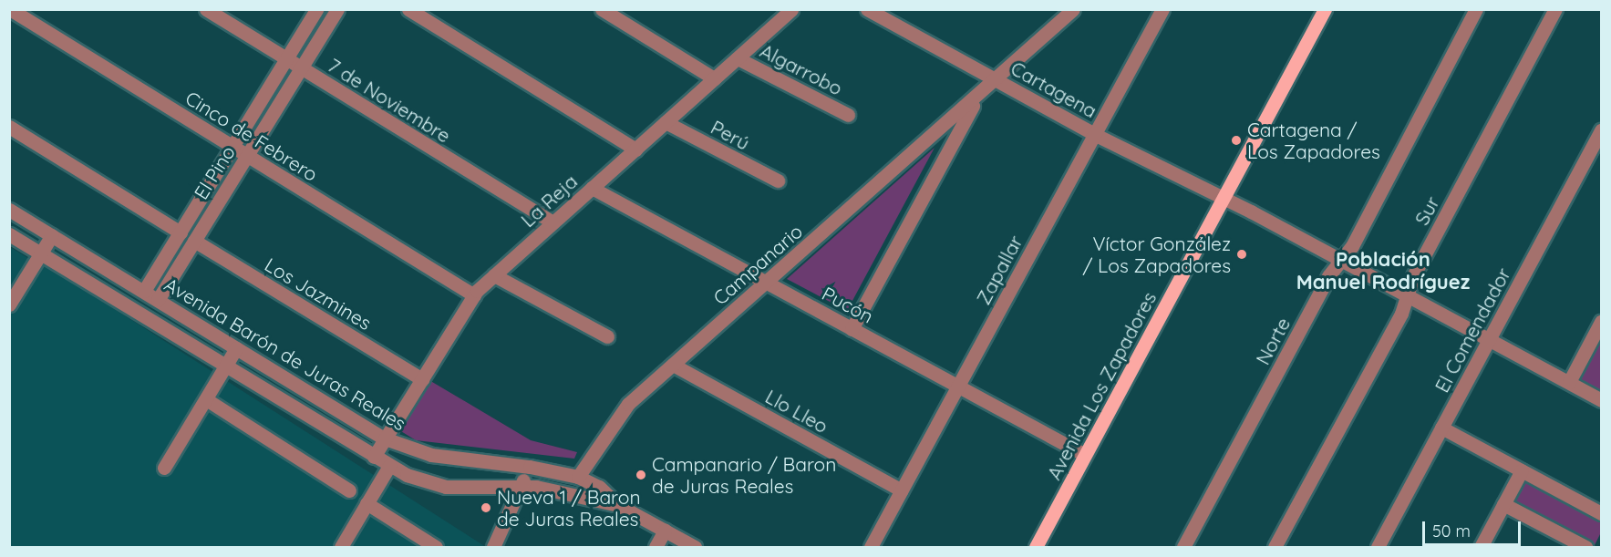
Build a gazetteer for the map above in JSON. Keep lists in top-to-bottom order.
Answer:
{
  "streets": {
    "main road": ["Avenida Los Zapadores"],
    "street": [
      "Algarrobo",
      "Cartagena",
      "7 de Noviembre",
      "Perú",
      "Cinco de Febrero",
      "El Pino",
      "La Reja",
      "Sur",
      "Campanario",
      "Zapallar",
      "Los Jazmines",
      "Pucón",
      "El Comendador",
      "Norte",
      "Avenida Barón de Juras Reales",
      "Llo Lleo"
    ]
  },
  "crossings": [
    ["Algarrobo", "La Reja"],
    ["Cartagena", "Sur"],
    ["Cartagena", "Campanario"],
    ["Cartagena", "Zapallar"],
    ["Cartagena", "El Comendador"],
    ["Cartagena", "Norte"],
    ["Cartagena", "Avenida Los Zapadores"],
    ["7 de Noviembre", "El Pino"],
    ["7 de Noviembre", "La Reja"],
    ["Perú", "La Reja"],
    ["Cinco de Febrero", "El Pino"],
    ["Cinco de Febrero", "La Reja"],
    ["El Pino", "Los Jazmines"],
    ["El Pino", "Avenida Barón de Juras Reales"],
    ["La Reja", "Los Jazmines"],
    ["La Reja", "Pucón"],
    ["La Reja", "Avenida Barón de Juras Reales"],
    ["Campanario", "Pucón"],
    ["Campanario", "Avenida Barón de Juras Reales"],
    ["Campanario", "Llo Lleo"],
    ["Zapallar", "Pucón"],
    ["Zapallar", "Llo Lleo"],
    ["Pucón", "Avenida Los Zapadores"]
  ],
  "districts": ["Población Manuel Rodríguez"],
  "places": [
    "Cartagena / Los Zapadores",
    "Víctor González / Los Zapadores",
    "Campanario / Baron de Juras Reales",
    "Nueva 1 / Baron de Juras Reales"
  ],
  "scale_bar": "50 m"
}
